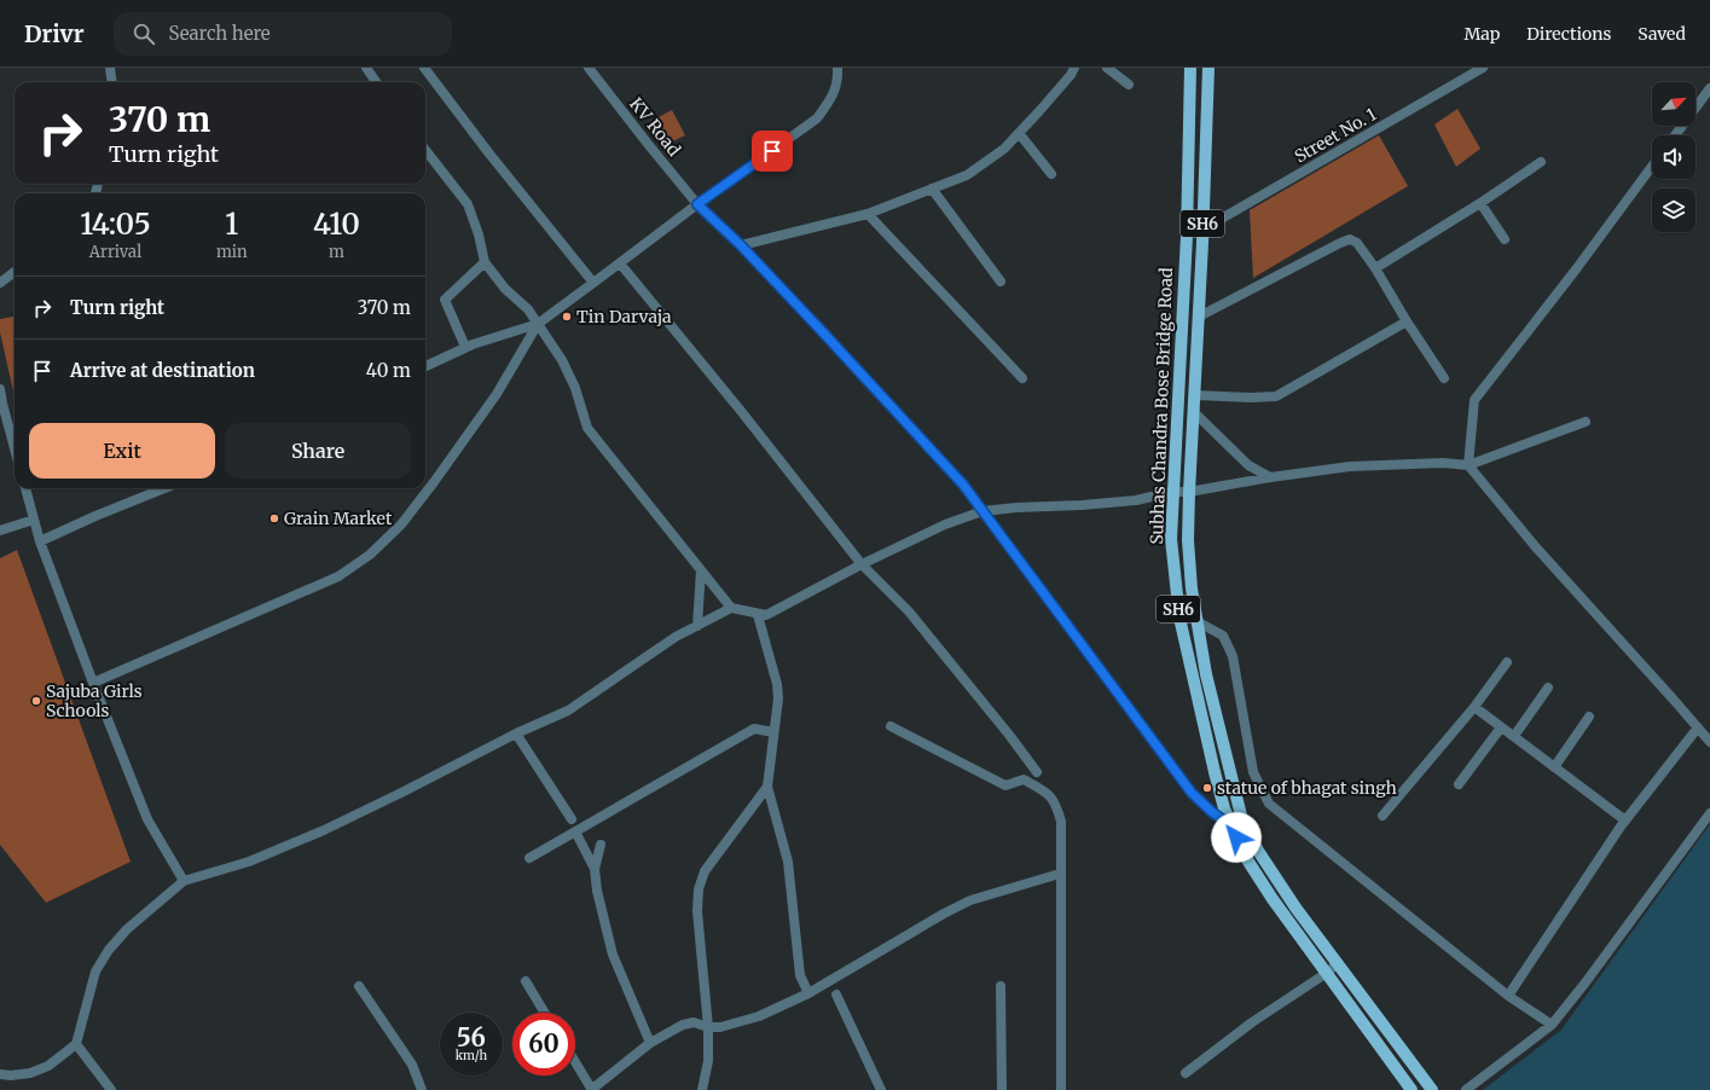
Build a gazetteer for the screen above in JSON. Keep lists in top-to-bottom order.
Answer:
{
  "streets": {
    "main road": ["SH6", "Subhas Chandra Bose Bridge Road"],
    "street": ["KV Road", "Street No. 1"]
  },
  "crossings": [
    ["KV Road", "Subhas Chandra Bose Bridge Road"],
    ["Street No. 1", "Subhas Chandra Bose Bridge Road"]
  ],
  "places": [
    "Tin Darvaja",
    "Grain Market",
    "Sajuba Girls Schools",
    "statue of bhagat singh"
  ],
  "north": "top right",
  "page": {
    "header": "Drivr",
    "search": "Search here",
    "nav": ["Map", "Directions", "Saved"],
    "turn": ["370 m", "Turn right"],
    "eta": [
      "14:05",
      "Arrival",
      "1",
      "min",
      "410",
      "m"
    ],
    "list": [
      {
        "name": "Turn right",
        "value": "370 m"
      },
      {
        "name": "Arrive at destination",
        "value": "40 m"
      }
    ],
    "buttons": ["Exit", "Share"],
    "speed": "56 km/h",
    "limit": "60"
  }
}
